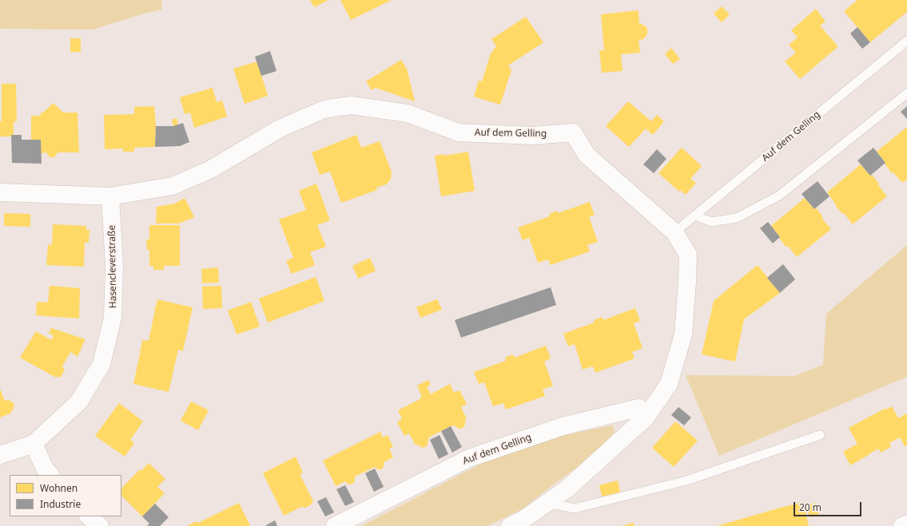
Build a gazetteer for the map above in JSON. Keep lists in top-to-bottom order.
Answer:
{
  "streets": {
    "street": ["Auf dem Gelling", "Hasencleverstraße"]
  },
  "crossings": [
    ["Auf dem Gelling", "Hasencleverstraße"]
  ],
  "legend": ["Wohnen", "Industrie"],
  "scale_bar": "20 m"
}
